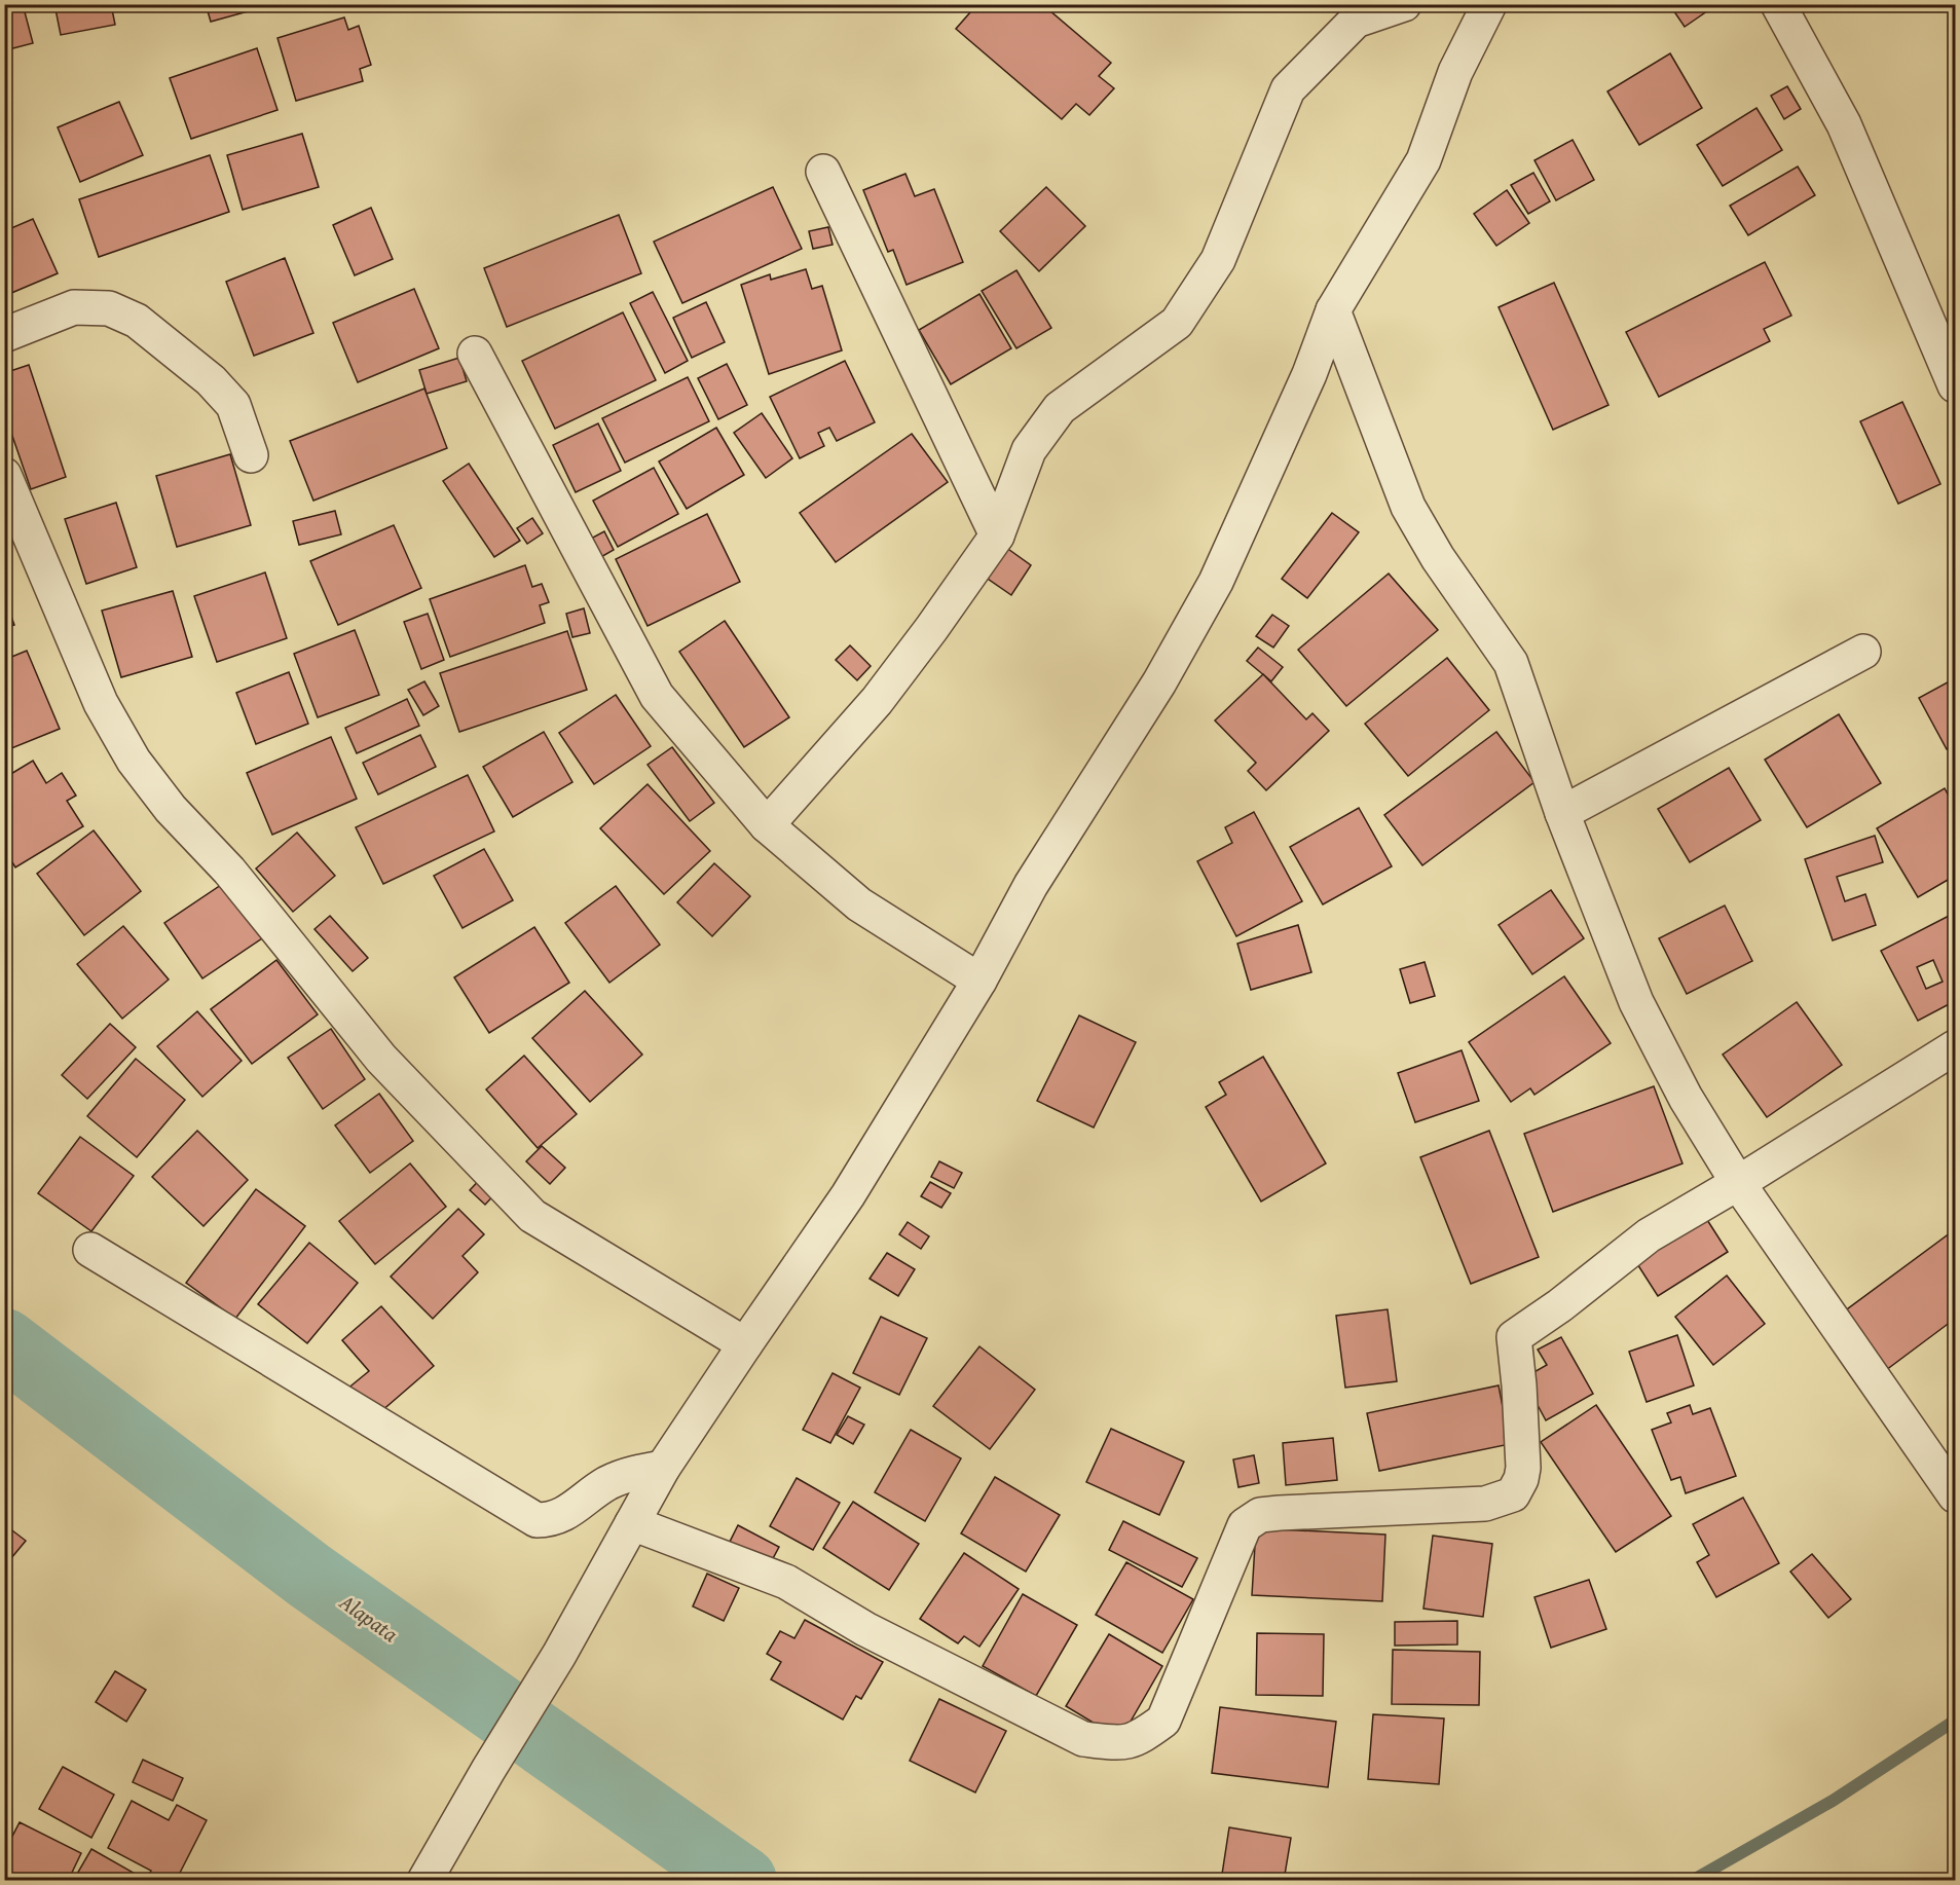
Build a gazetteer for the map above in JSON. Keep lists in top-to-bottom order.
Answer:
{
  "water": ["Alapata"]
}
